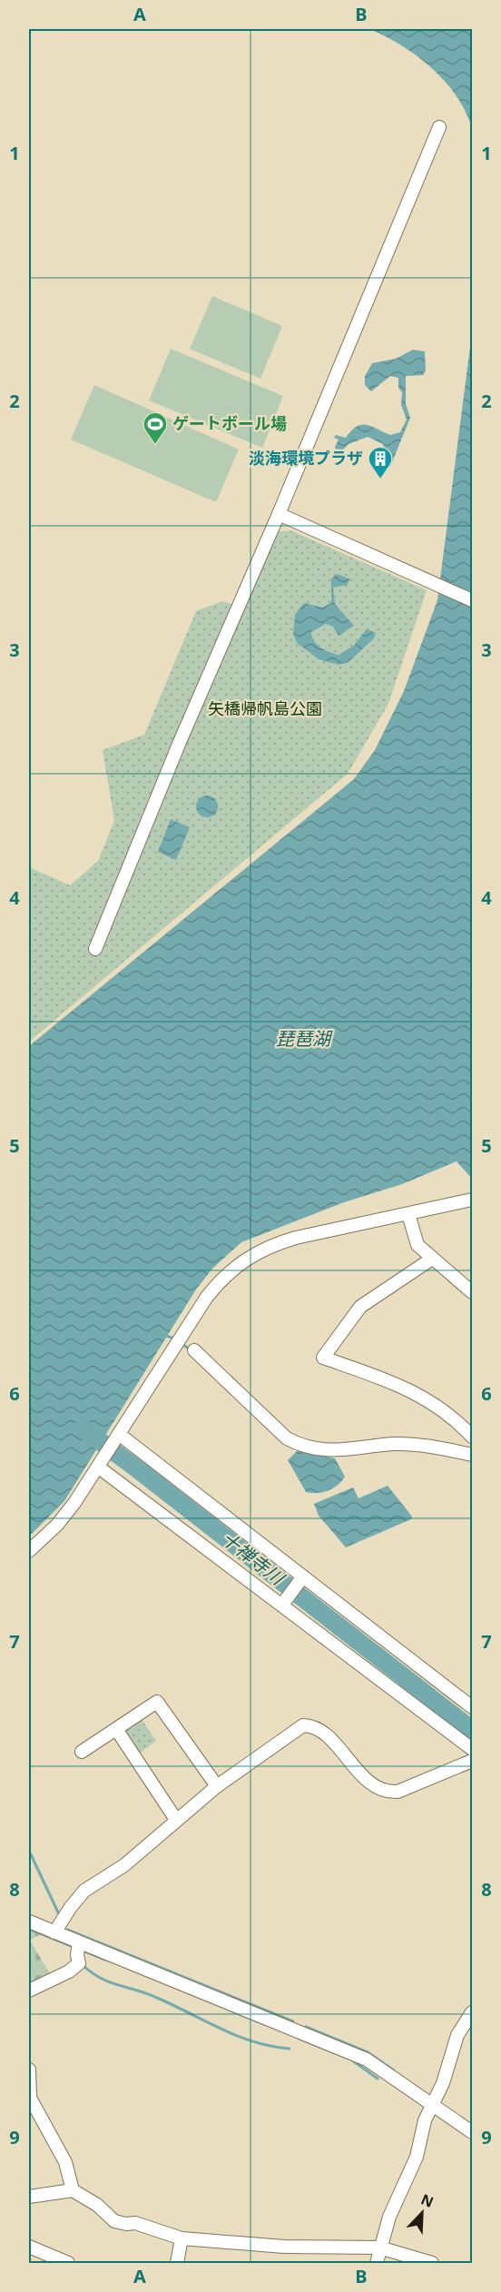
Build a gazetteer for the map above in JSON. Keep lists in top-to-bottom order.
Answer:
{
  "water": ["琵琶湖", "十禅寺川"],
  "parks": ["矢橋帰帆島公園"],
  "places": {
    "sports": ["ゲートボール場"],
    "building": ["淡海環境プラザ"]
  },
  "north": "top right",
  "grid": {
    "columns": ["A", "B"],
    "rows": [
      "1",
      "2",
      "3",
      "4",
      "5",
      "6",
      "7",
      "8",
      "9"
    ]
  }
}
